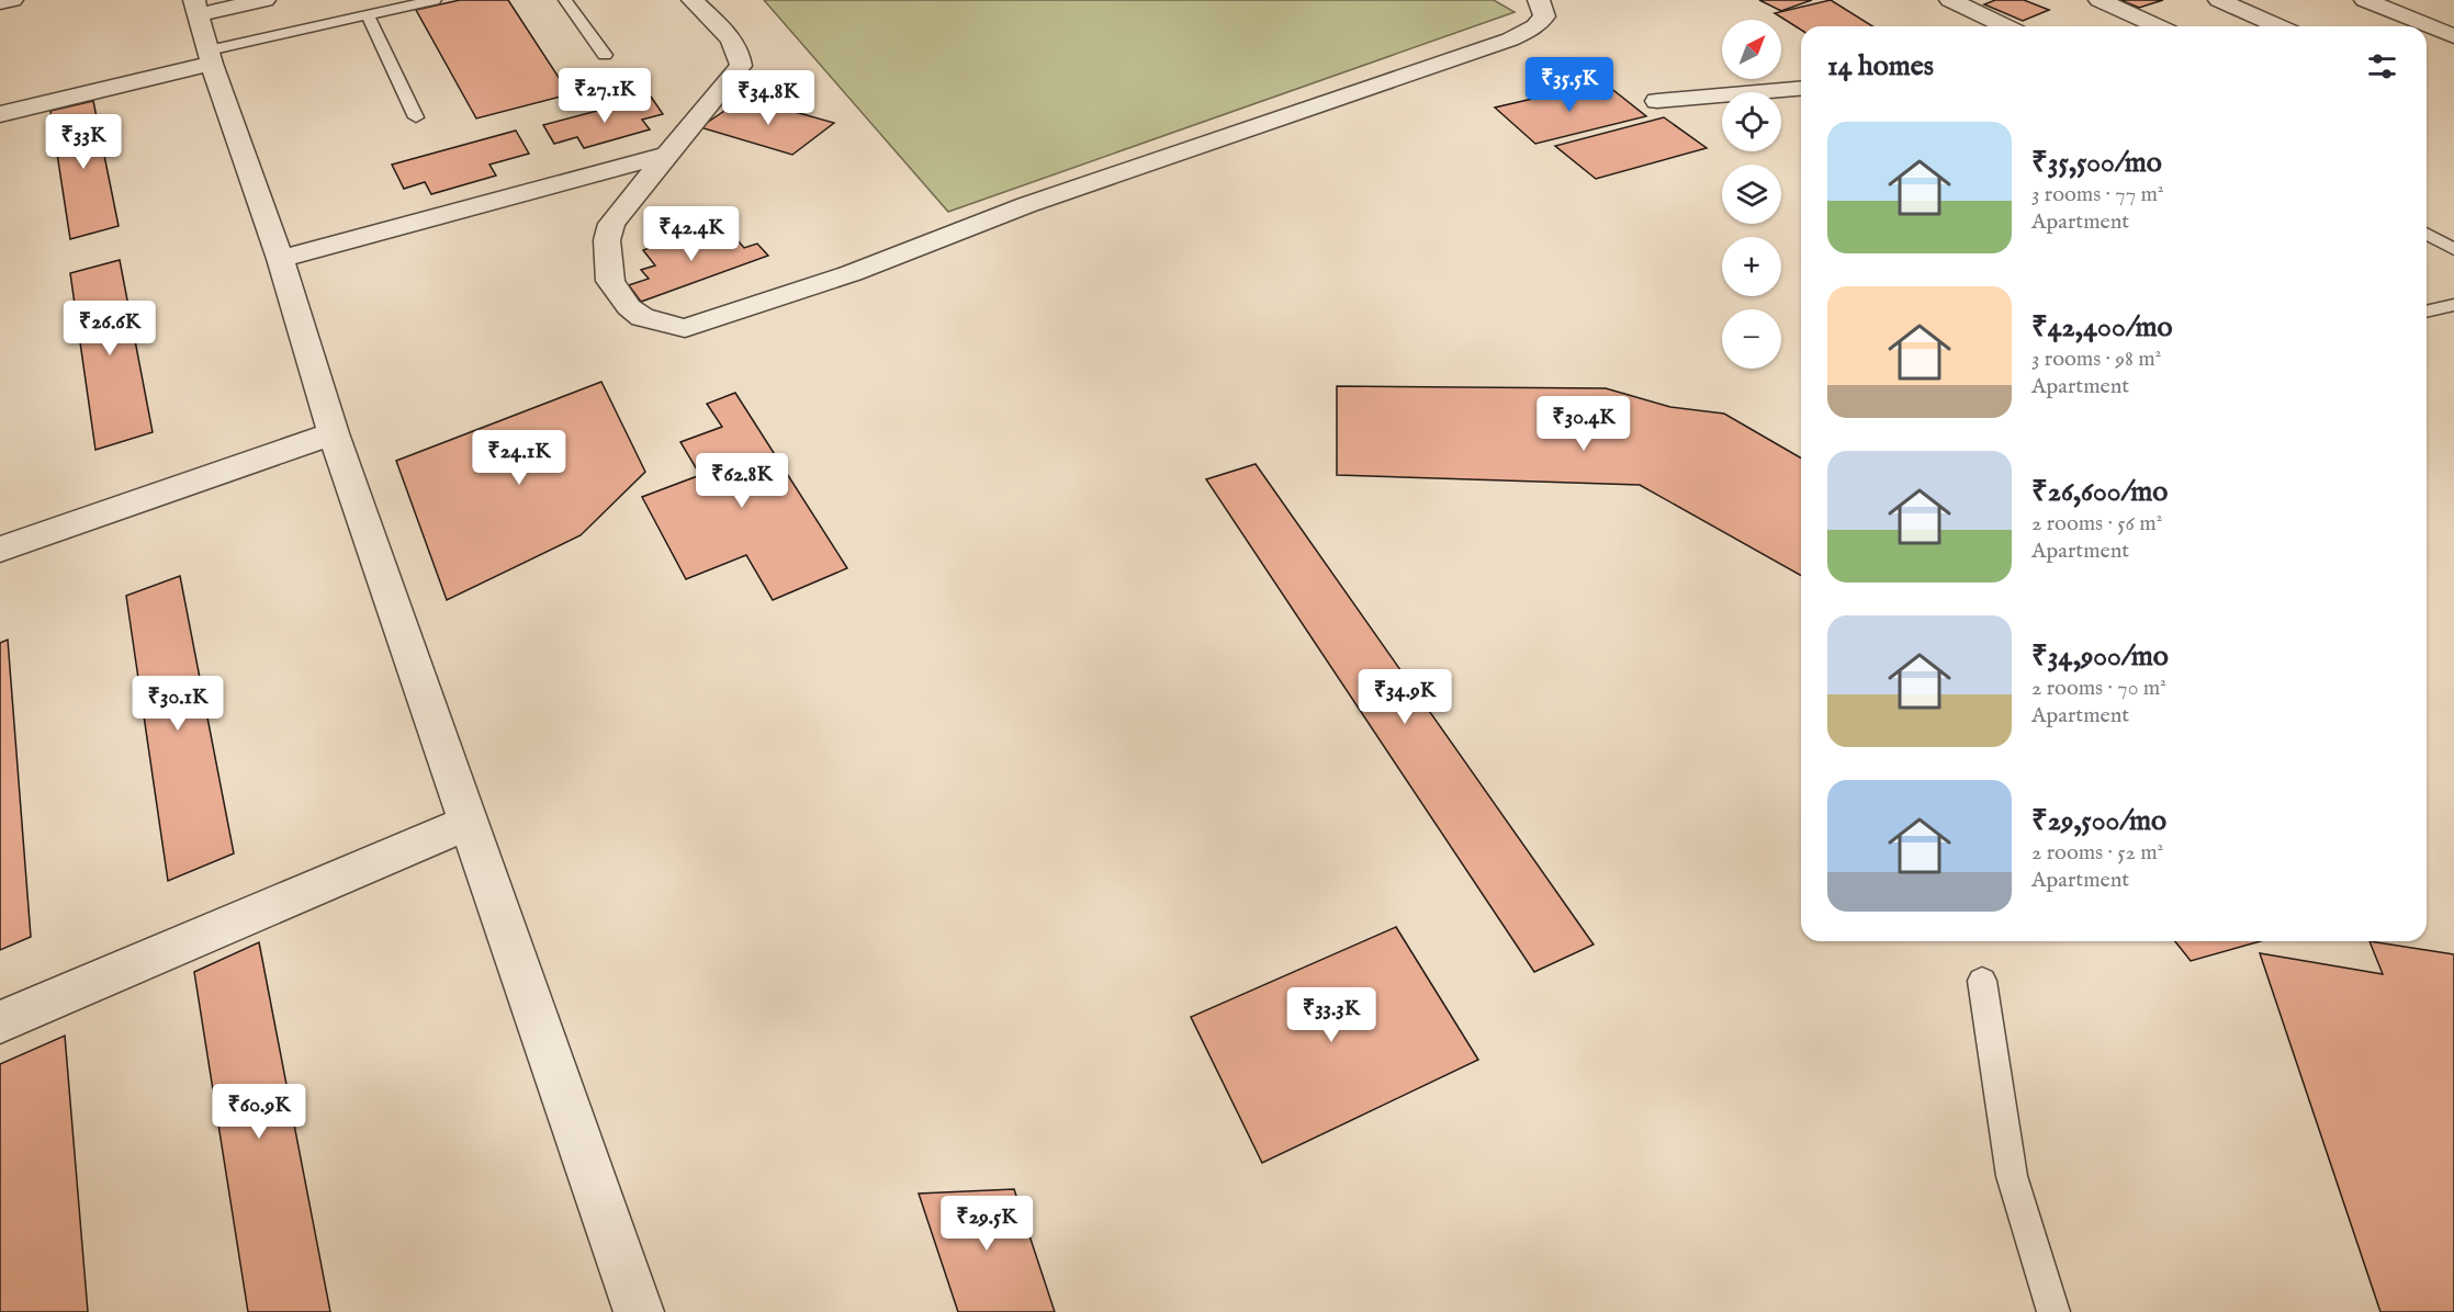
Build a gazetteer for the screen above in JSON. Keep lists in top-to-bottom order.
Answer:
{
  "north": "top right",
  "page": {
    "map_buttons": ["+", "−"],
    "heading": "14 homes",
    "price": [
      "₹35.5K",
      "₹27.1K",
      "₹34.8K",
      "₹33K",
      "₹42.4K",
      "₹26.6K",
      "₹30.4K",
      "₹24.1K",
      "₹62.8K",
      "₹34.9K",
      "₹30.1K",
      "₹33.3K",
      "₹60.9K",
      "₹29.5K"
    ],
    "list": [
      {
        "name": "₹35,500/mo",
        "note": "3 rooms · 77 m² · Apartment"
      },
      {
        "name": "₹42,400/mo",
        "note": "3 rooms · 98 m² · Apartment"
      },
      {
        "name": "₹26,600/mo",
        "note": "2 rooms · 56 m² · Apartment"
      },
      {
        "name": "₹34,900/mo",
        "note": "2 rooms · 70 m² · Apartment"
      },
      {
        "name": "₹29,500/mo",
        "note": "2 rooms · 52 m² · Apartment"
      }
    ]
  }
}
